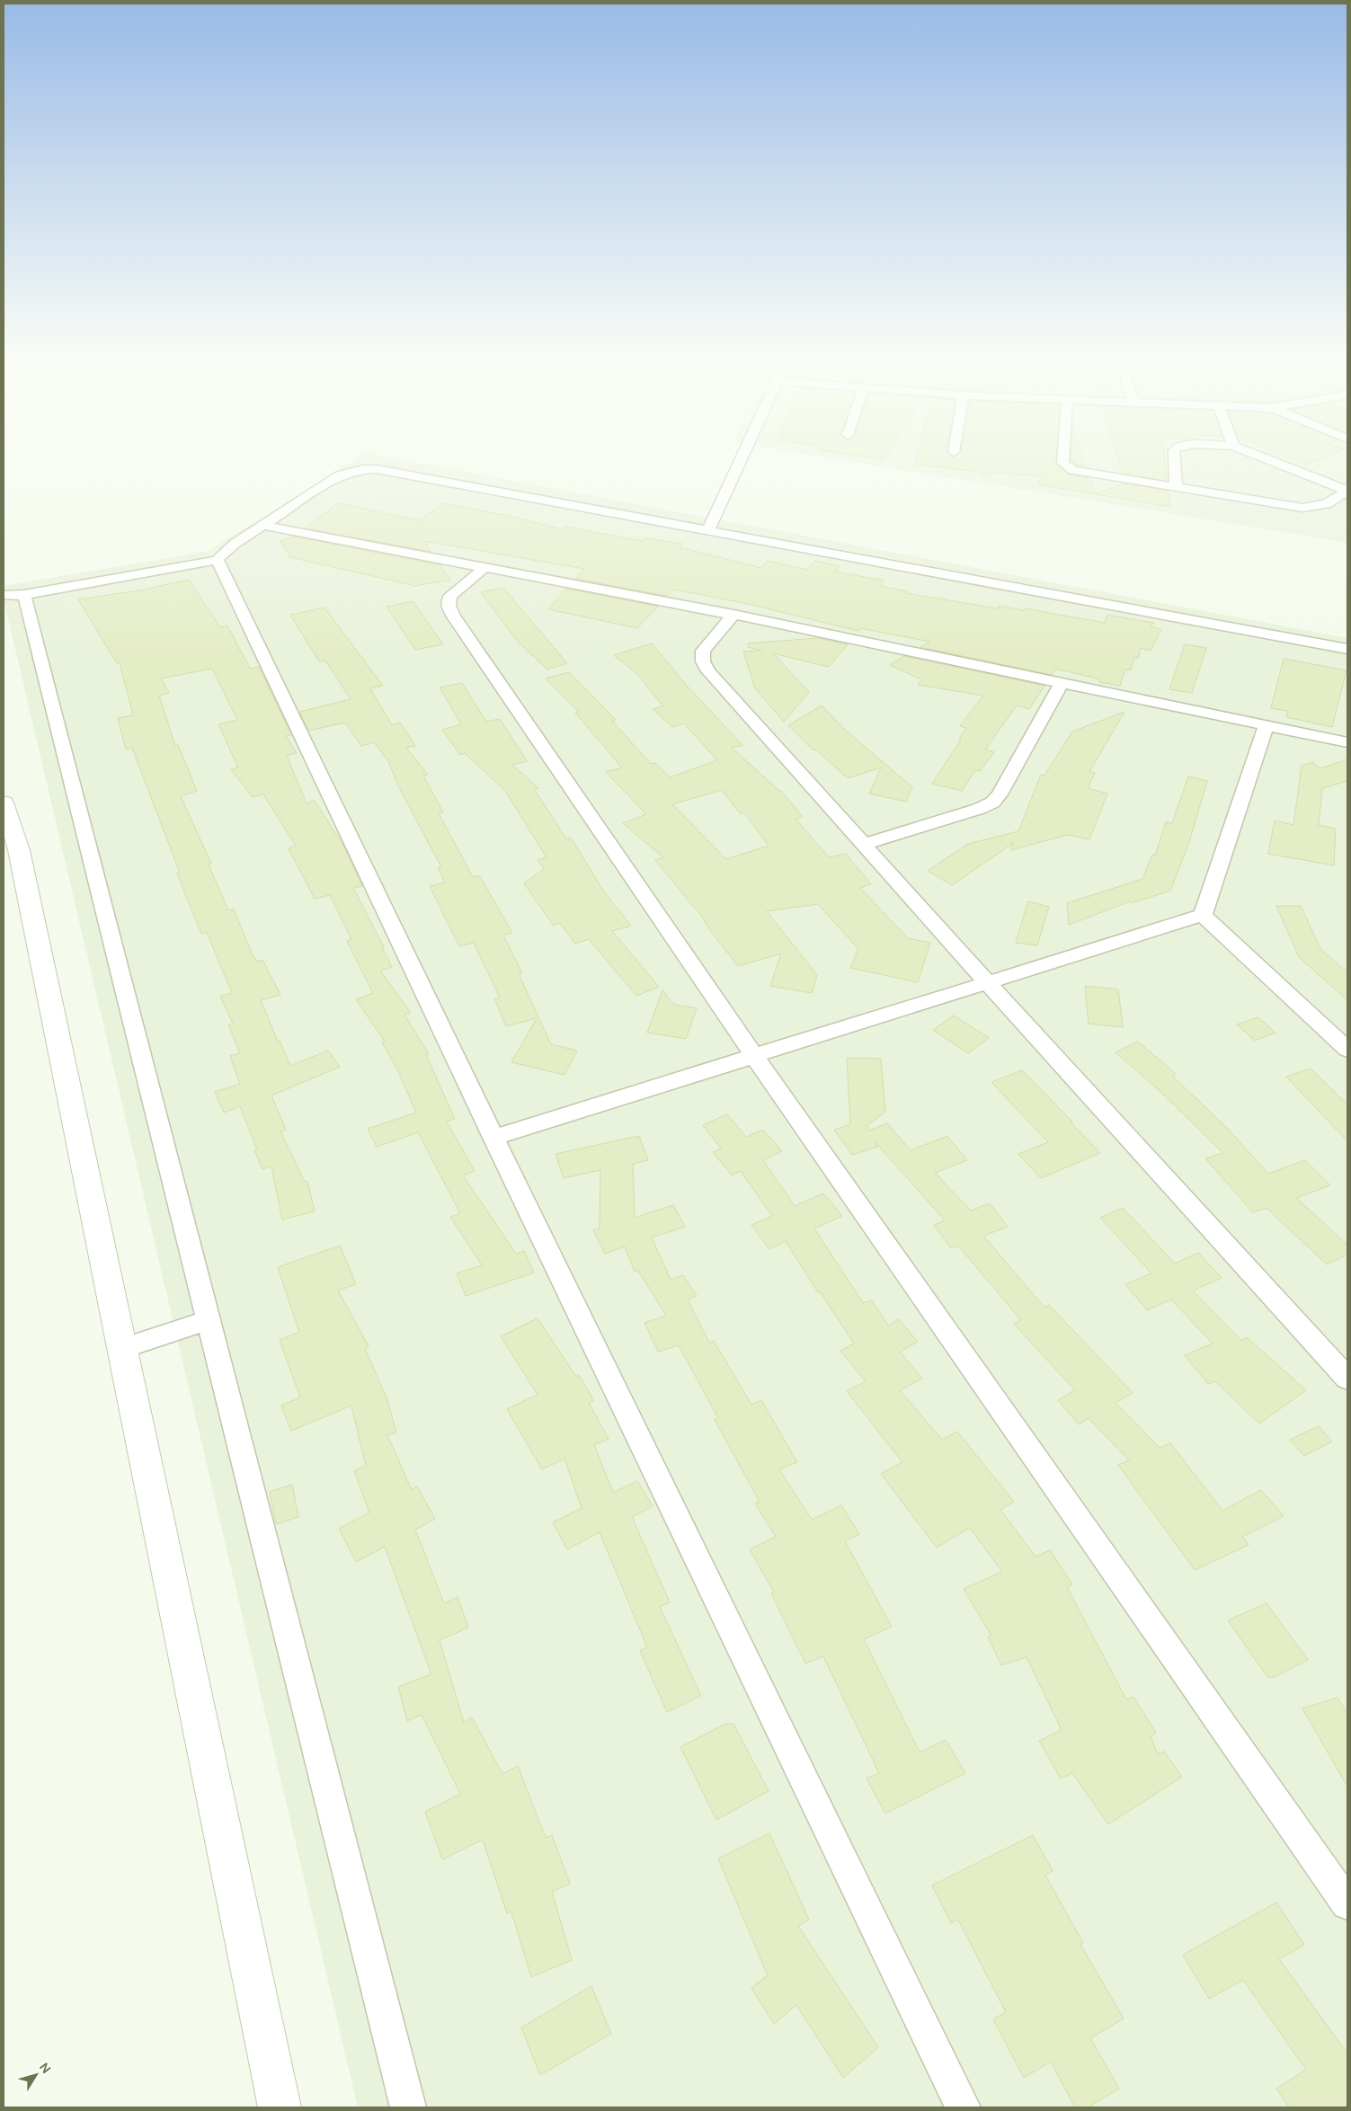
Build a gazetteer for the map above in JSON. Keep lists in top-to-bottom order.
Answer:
{
  "north": "top right"
}
